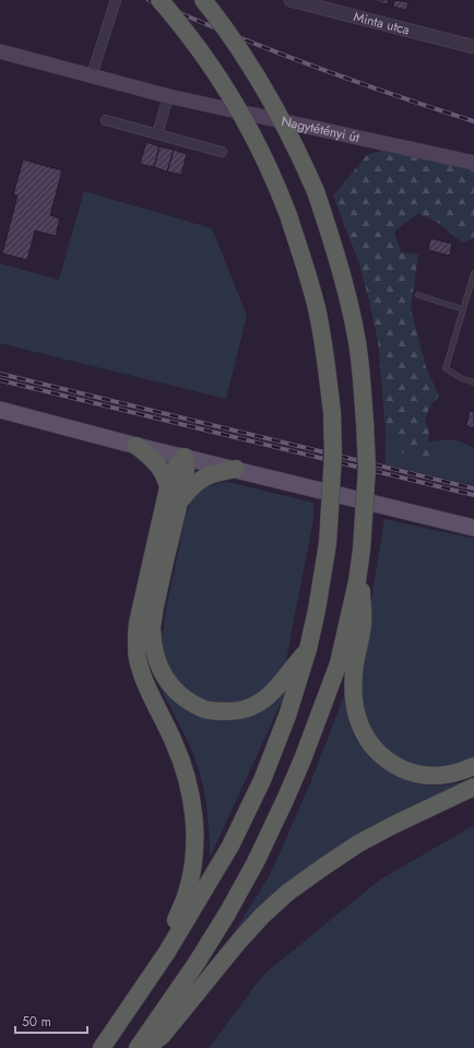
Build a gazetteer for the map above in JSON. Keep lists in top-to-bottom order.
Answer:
{
  "streets": {
    "main road": ["Nagytétényi út"],
    "street": ["Minta utca"]
  },
  "scale_bar": "50 m"
}
